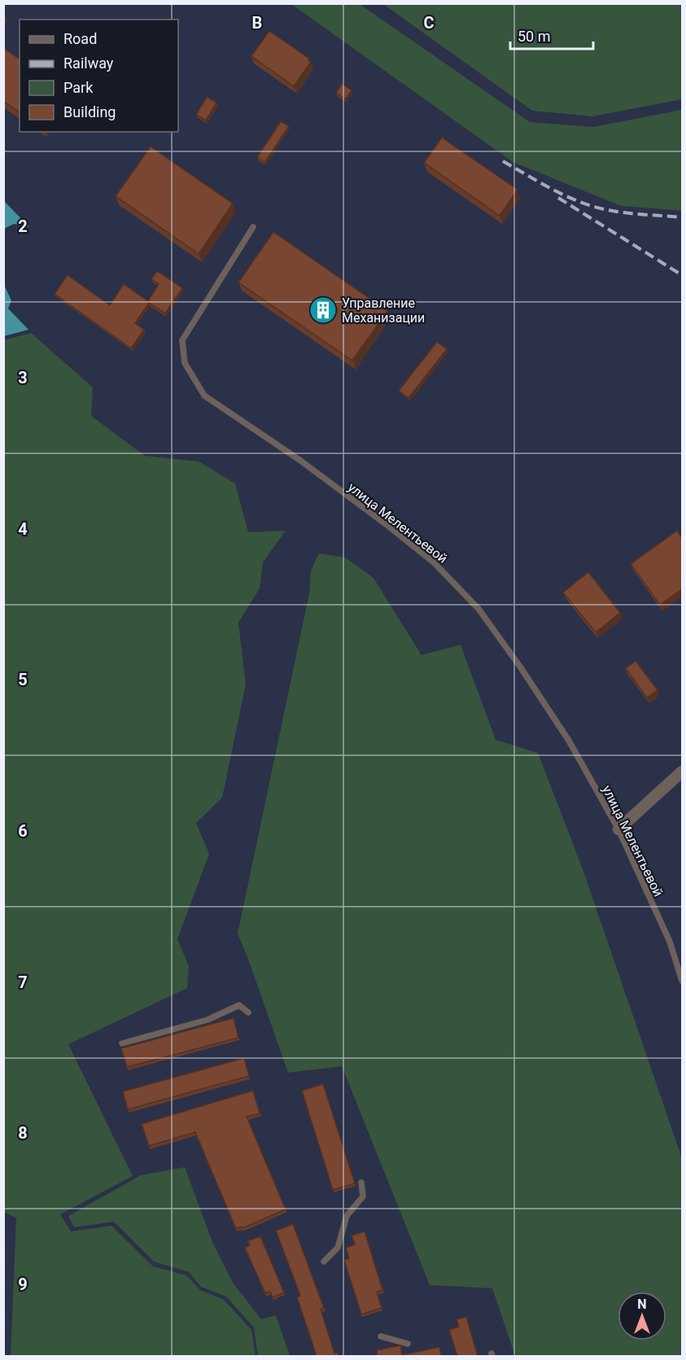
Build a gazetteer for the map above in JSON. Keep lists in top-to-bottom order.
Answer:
{
  "streets": {
    "lane": ["улица Мелентьевой"]
  },
  "places": {
    "building": ["Управление Механизации"]
  },
  "legend": [
    "Road",
    "Railway",
    "Park",
    "Building"
  ],
  "scale_bar": "50 m",
  "north": "top",
  "grid": {
    "columns": ["B", "C"],
    "rows": [
      "2",
      "3",
      "4",
      "5",
      "6",
      "7",
      "8",
      "9"
    ]
  }
}
